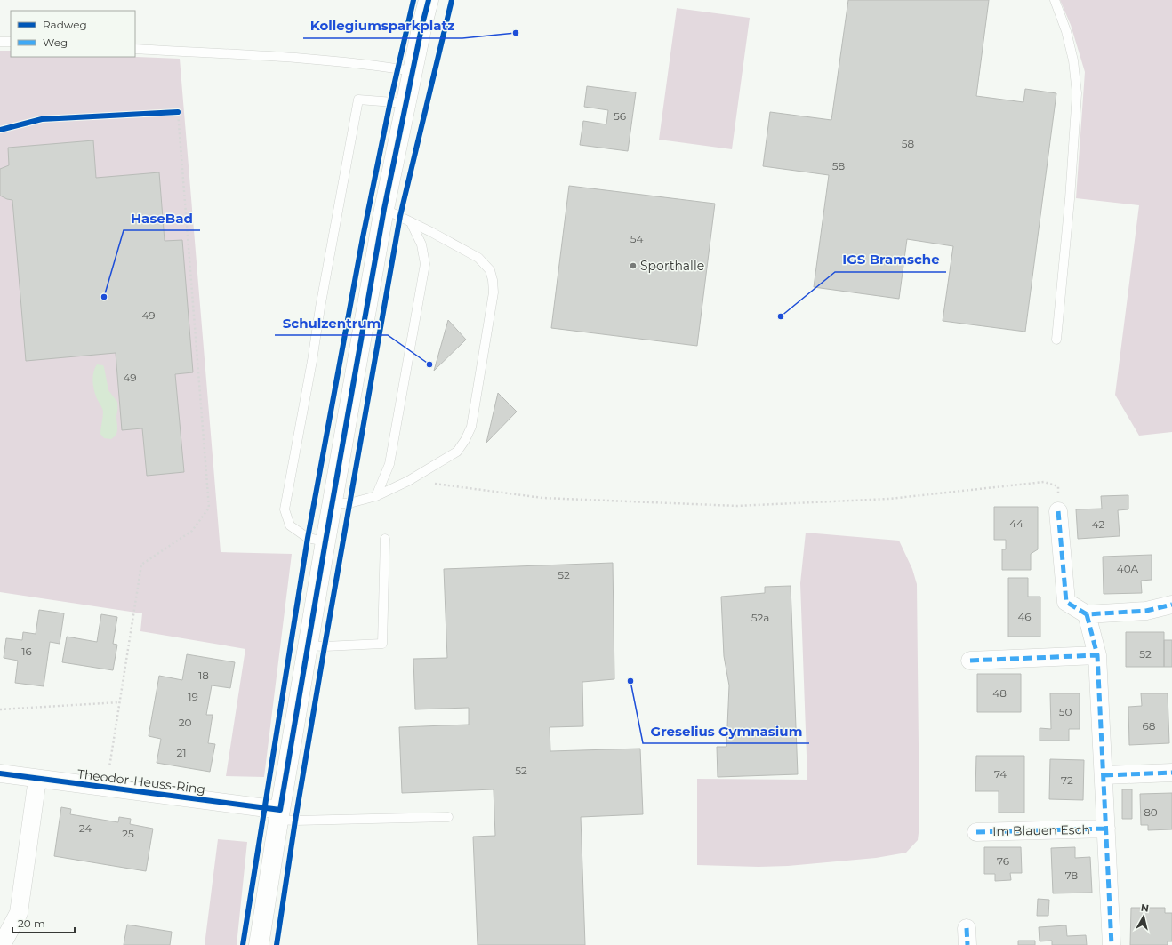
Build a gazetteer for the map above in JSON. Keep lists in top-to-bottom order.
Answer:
{
  "streets": {
    "street": ["Theodor-Heuss-Ring", "Im Blauen Esch"]
  },
  "places": [
    "Kollegiumsparkplatz",
    "Sporthalle",
    "HaseBad",
    "IGS Bramsche",
    "Schulzentrum",
    "Greselius Gymnasium"
  ],
  "house_numbers": [
    "56",
    "58",
    "58",
    "54",
    "49",
    "49",
    "44",
    "42",
    "40A",
    "52",
    "46",
    "52a",
    "16",
    "52",
    "18",
    "48",
    "19",
    "50",
    "20",
    "68",
    "21",
    "52",
    "74",
    "72",
    "80",
    "24",
    "25",
    "76",
    "78"
  ],
  "legend": ["Radweg", "Weg"],
  "scale_bar": "20 m",
  "north": "top"
}
